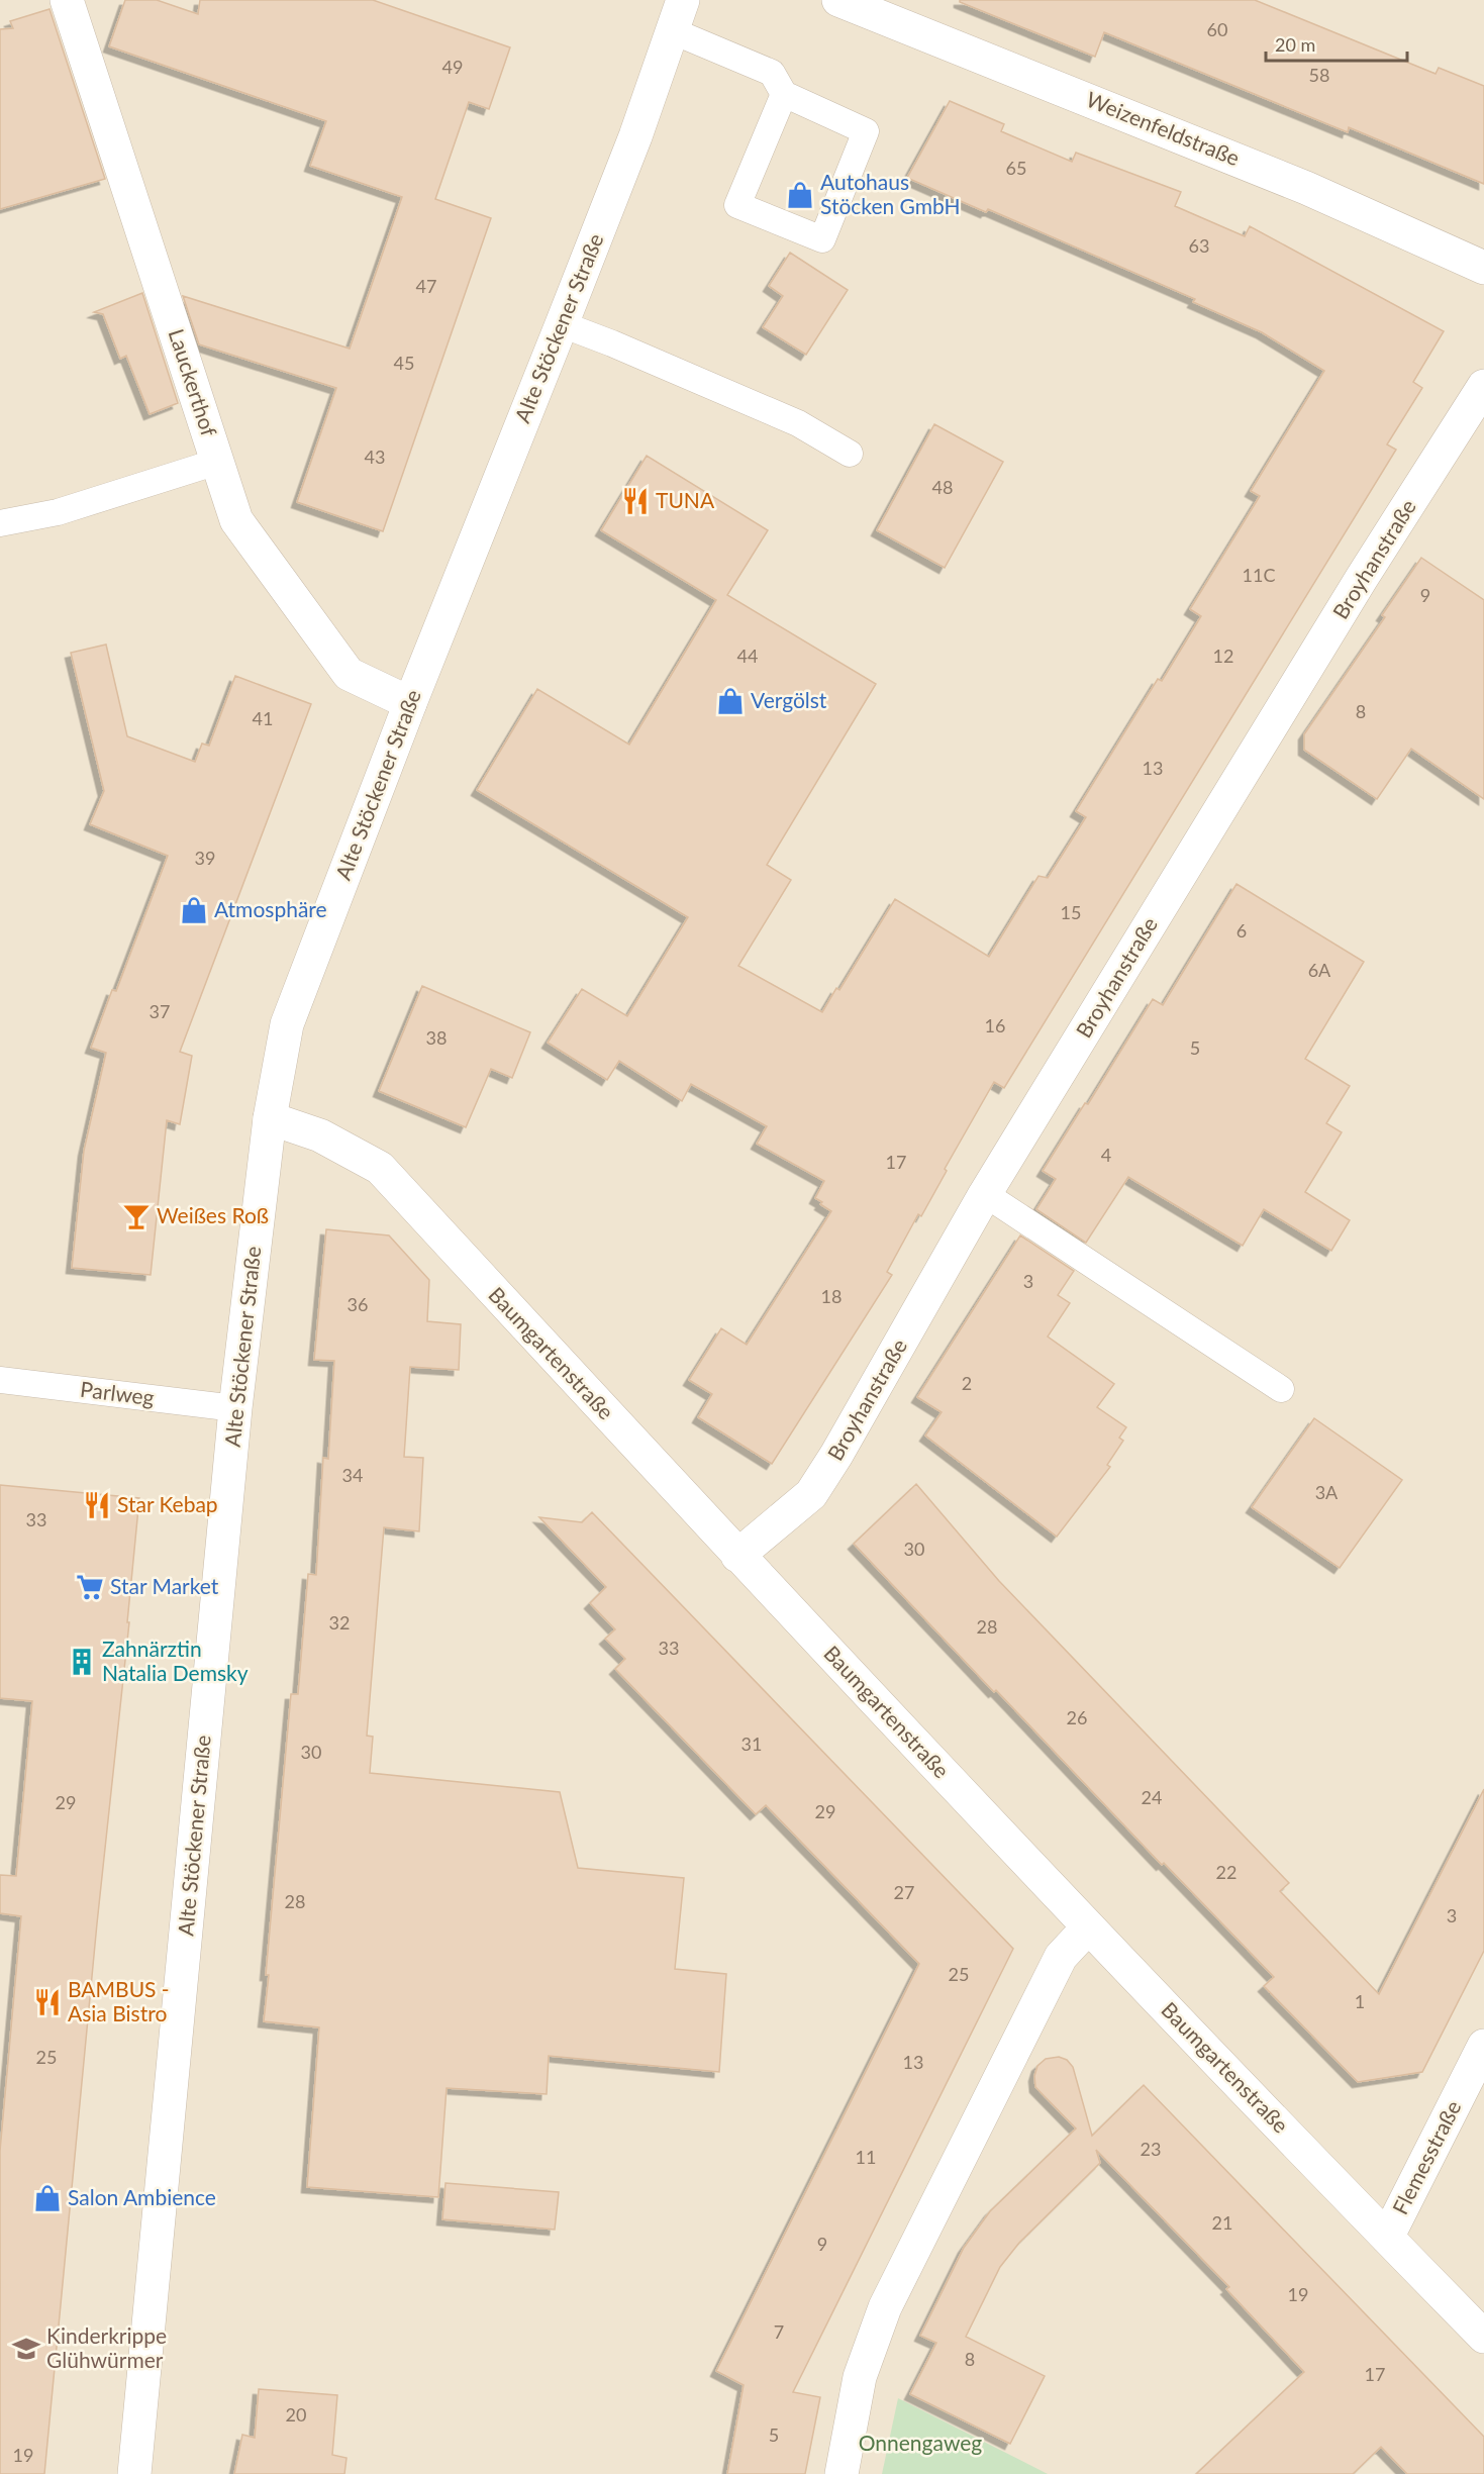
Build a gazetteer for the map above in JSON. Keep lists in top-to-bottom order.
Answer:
{
  "streets": {
    "street": [
      "Weizenfeldstraße",
      "Alte Stöckener Straße",
      "Lauckerthof",
      "Broyhanstraße",
      "Baumgartenstraße",
      "Flemesstraße"
    ],
    "lane": ["Parlweg"]
  },
  "crossings": [
    ["Alte Stöckener Straße", "Lauckerthof"],
    ["Alte Stöckener Straße", "Baumgartenstraße"],
    ["Alte Stöckener Straße", "Parlweg"],
    ["Broyhanstraße", "Baumgartenstraße"],
    ["Baumgartenstraße", "Flemesstraße"]
  ],
  "parks": ["Onnengaweg"],
  "places": {
    "shop": [
      "Autohaus Stöcken GmbH",
      "Vergölst",
      "Atmosphäre",
      "Salon Ambience"
    ],
    "restaurant": ["TUNA", "Star Kebap", "BAMBUS - Asia Bistro"],
    "bar": ["Weißes Roß"],
    "supermarket": ["Star Market"],
    "building": ["Zahnärztin Natalia Demsky"],
    "school or university": ["Kinderkrippe Glühwürmer"]
  },
  "house_numbers": [
    "60",
    "49",
    "58",
    "65",
    "63",
    "47",
    "45",
    "43",
    "48",
    "11C",
    "9",
    "44",
    "12",
    "8",
    "41",
    "13",
    "39",
    "15",
    "6",
    "6A",
    "37",
    "16",
    "38",
    "5",
    "4",
    "17",
    "3",
    "18",
    "36",
    "2",
    "34",
    "3A",
    "33",
    "30",
    "32",
    "28",
    "33",
    "26",
    "31",
    "30",
    "24",
    "29",
    "29",
    "22",
    "27",
    "28",
    "3",
    "25",
    "1",
    "25",
    "13",
    "23",
    "11",
    "21",
    "9",
    "19",
    "7",
    "8",
    "17",
    "20",
    "5",
    "19"
  ],
  "scale_bar": "20 m"
}
